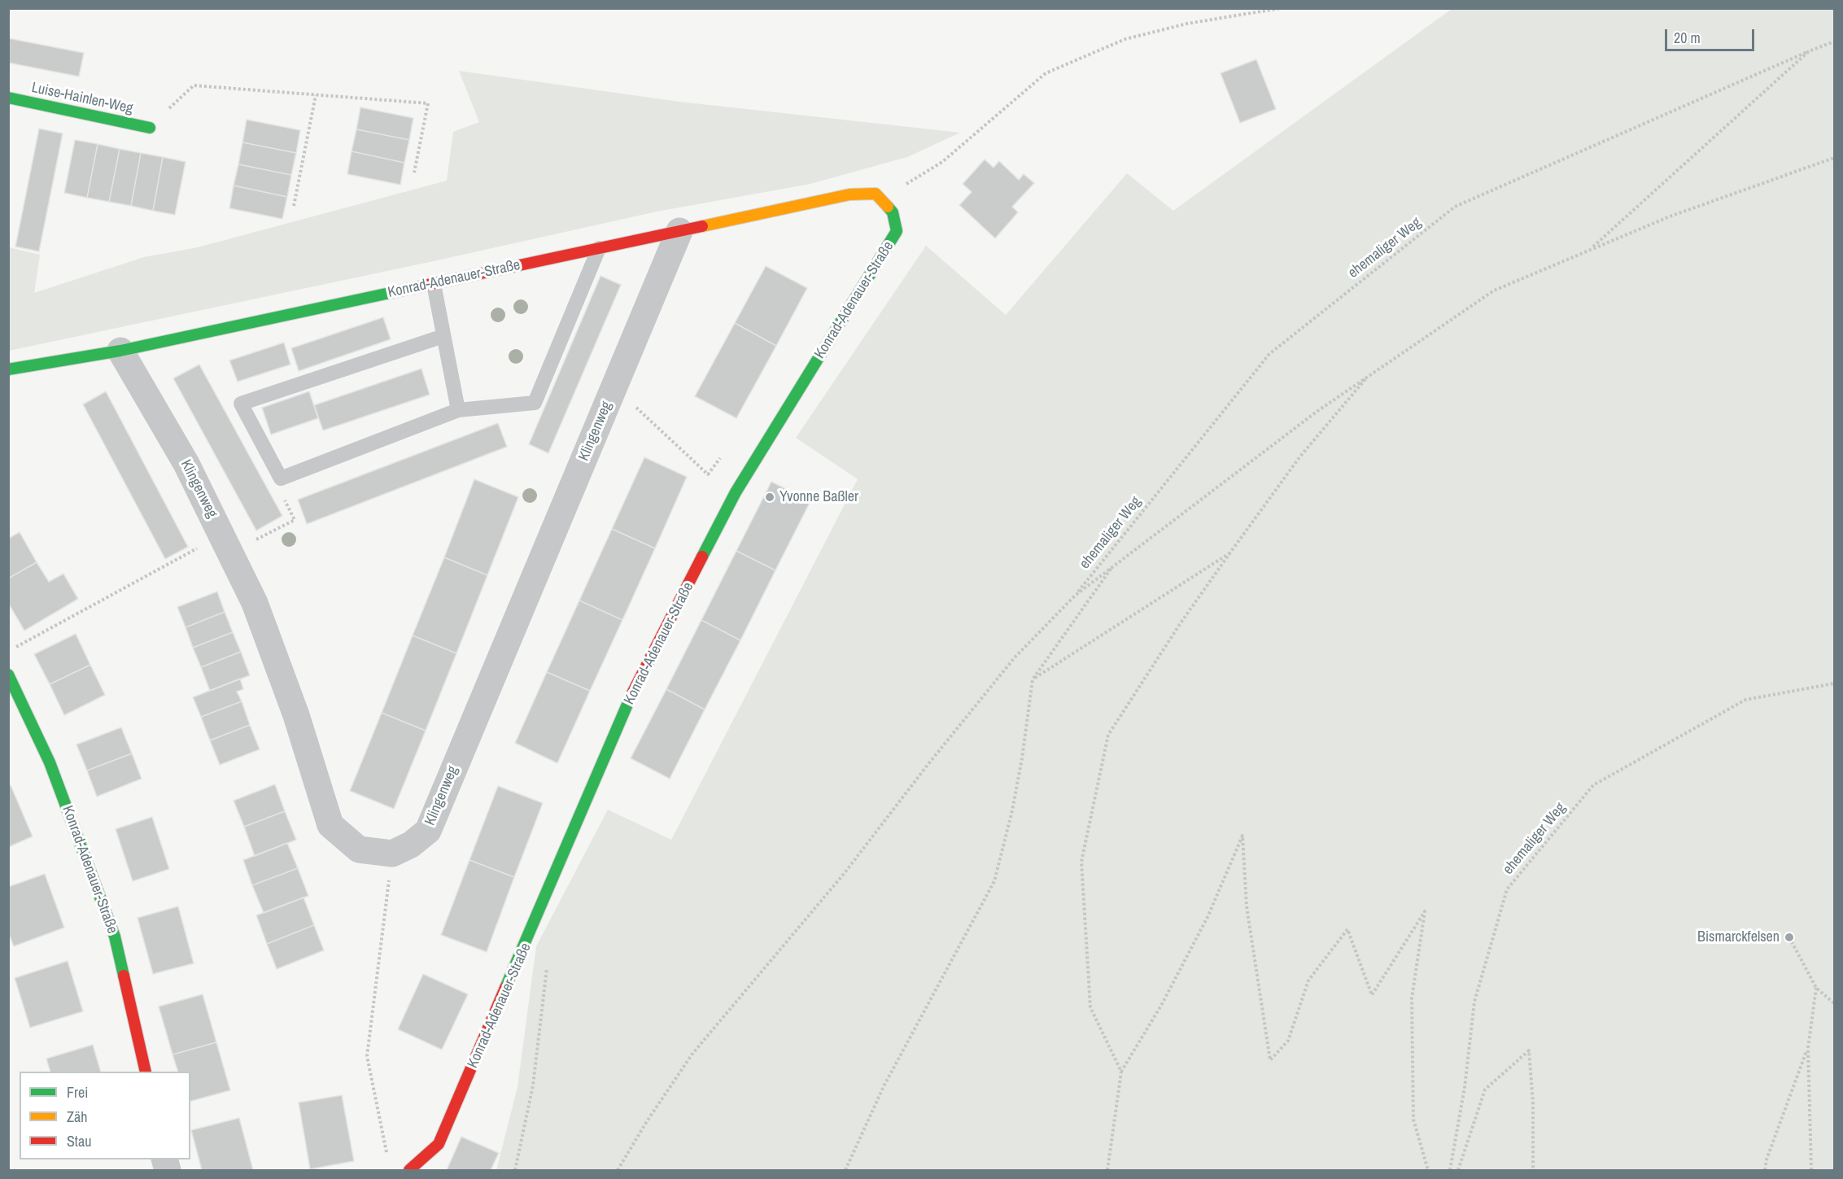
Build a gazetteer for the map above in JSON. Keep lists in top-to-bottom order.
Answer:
{
  "streets": {
    "street": ["Luise-Hainlen-Weg", "Konrad-Adenauer-Straße", "Klingenweg"],
    "path": ["ehemaliger Weg"]
  },
  "crossings": [
    ["Konrad-Adenauer-Straße", "Klingenweg"]
  ],
  "places": ["Yvonne Baßler", "Bismarckfelsen"],
  "legend": ["Frei", "Zäh", "Stau"],
  "scale_bar": "20 m"
}
